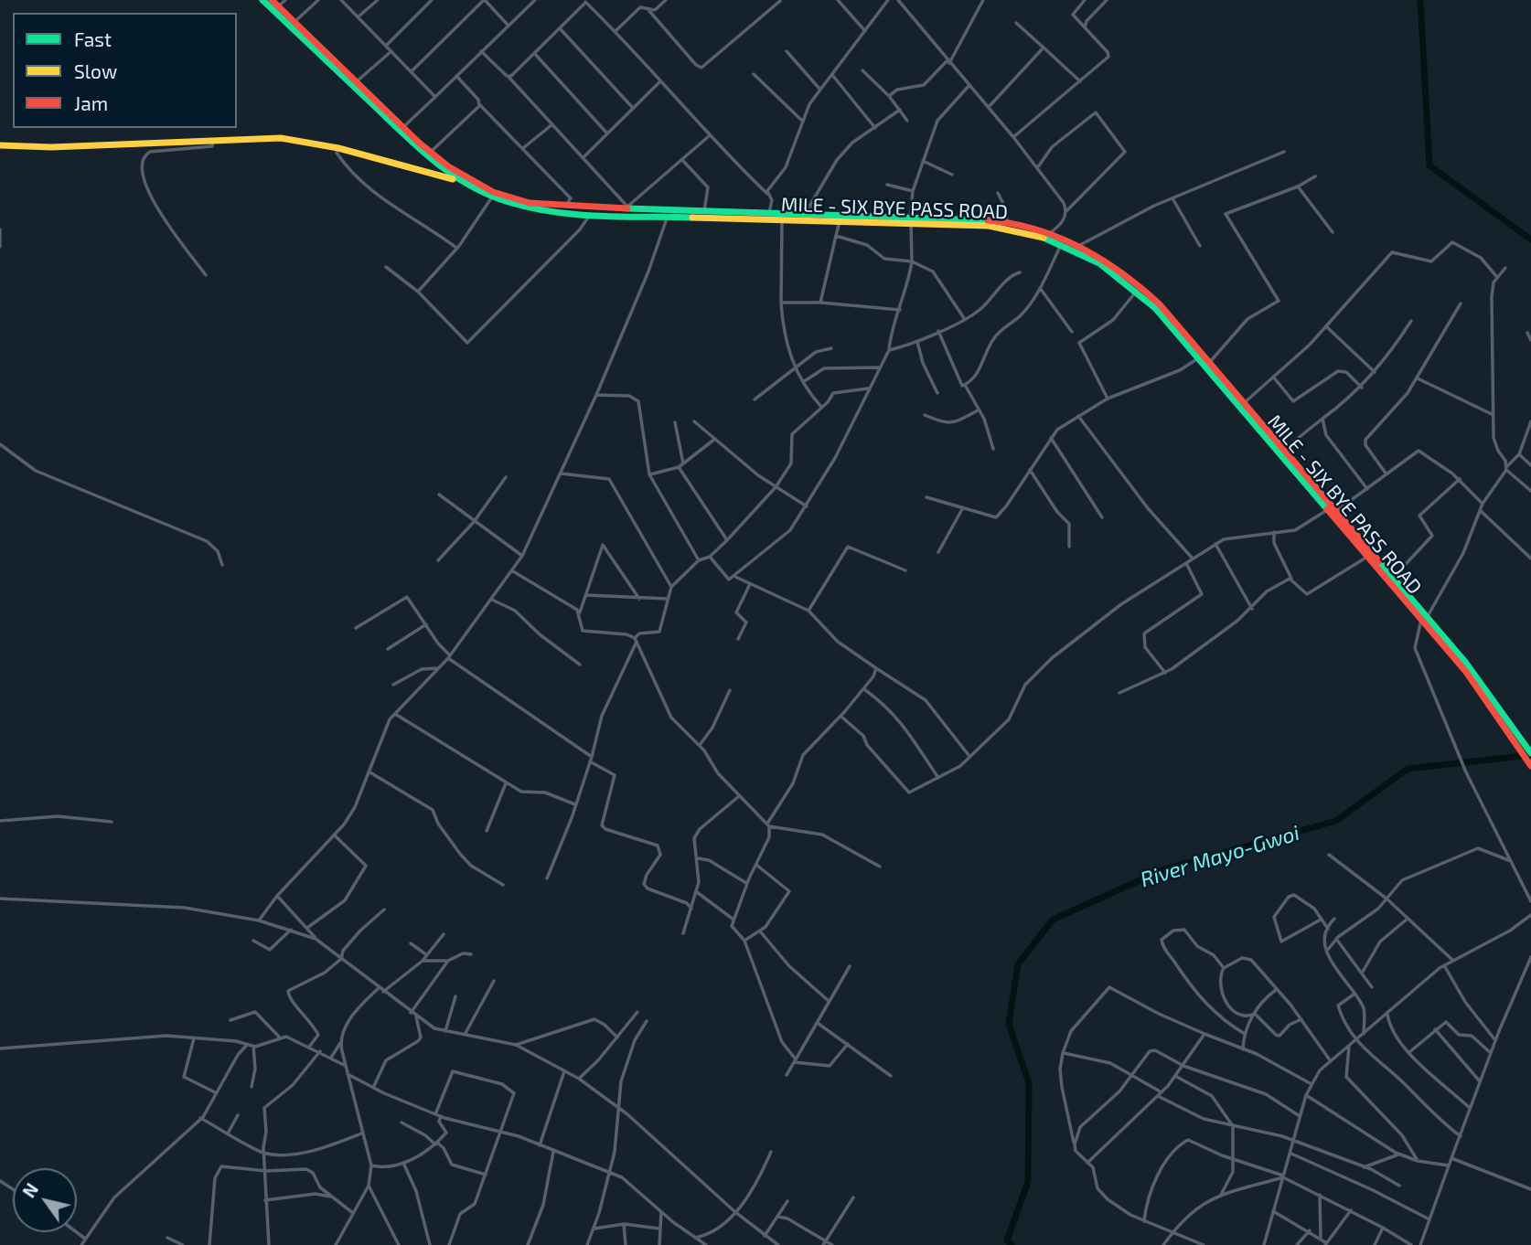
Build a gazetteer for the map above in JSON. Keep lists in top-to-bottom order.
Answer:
{
  "streets": {
    "street": ["MILE - SIX BYE PASS ROAD"]
  },
  "water": ["River Mayo-Gwoi"],
  "legend": ["Fast", "Slow", "Jam"],
  "north": "top left"
}
